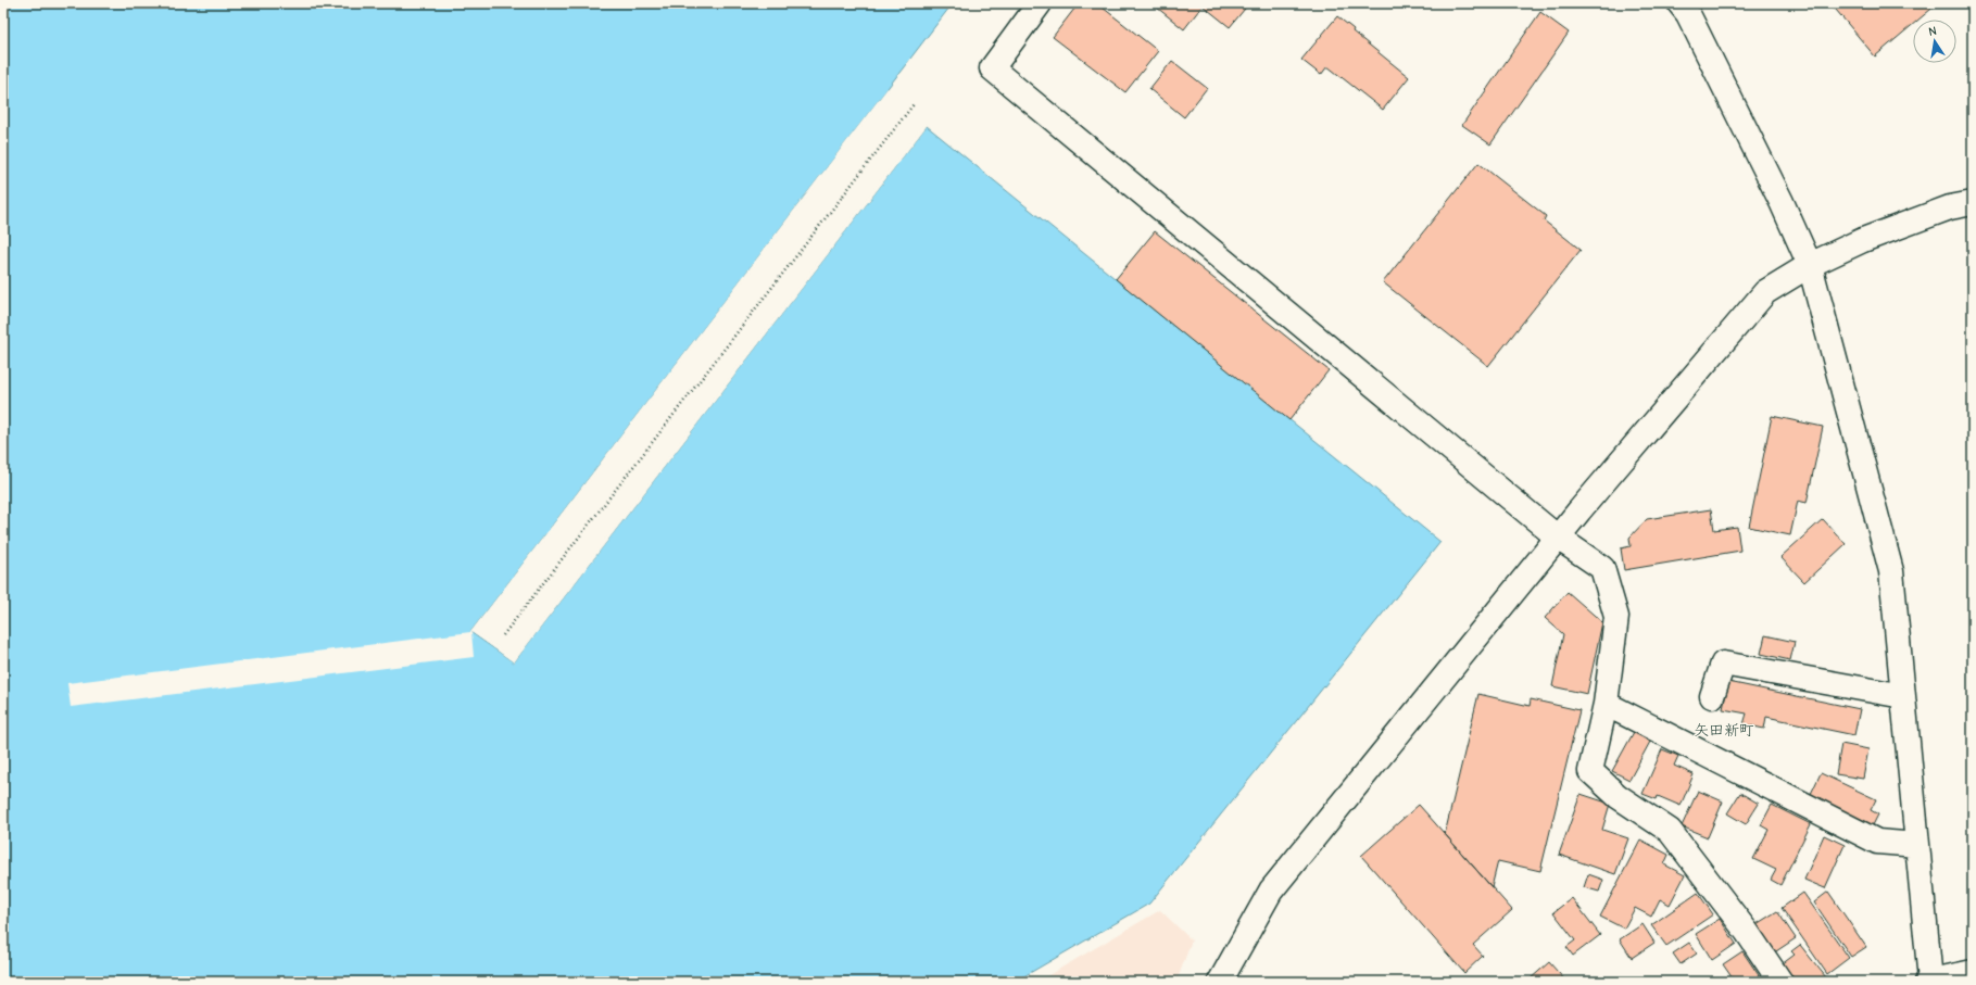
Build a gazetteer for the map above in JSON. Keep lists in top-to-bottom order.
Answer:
{
  "districts": ["矢田新町"],
  "north": "top"
}
